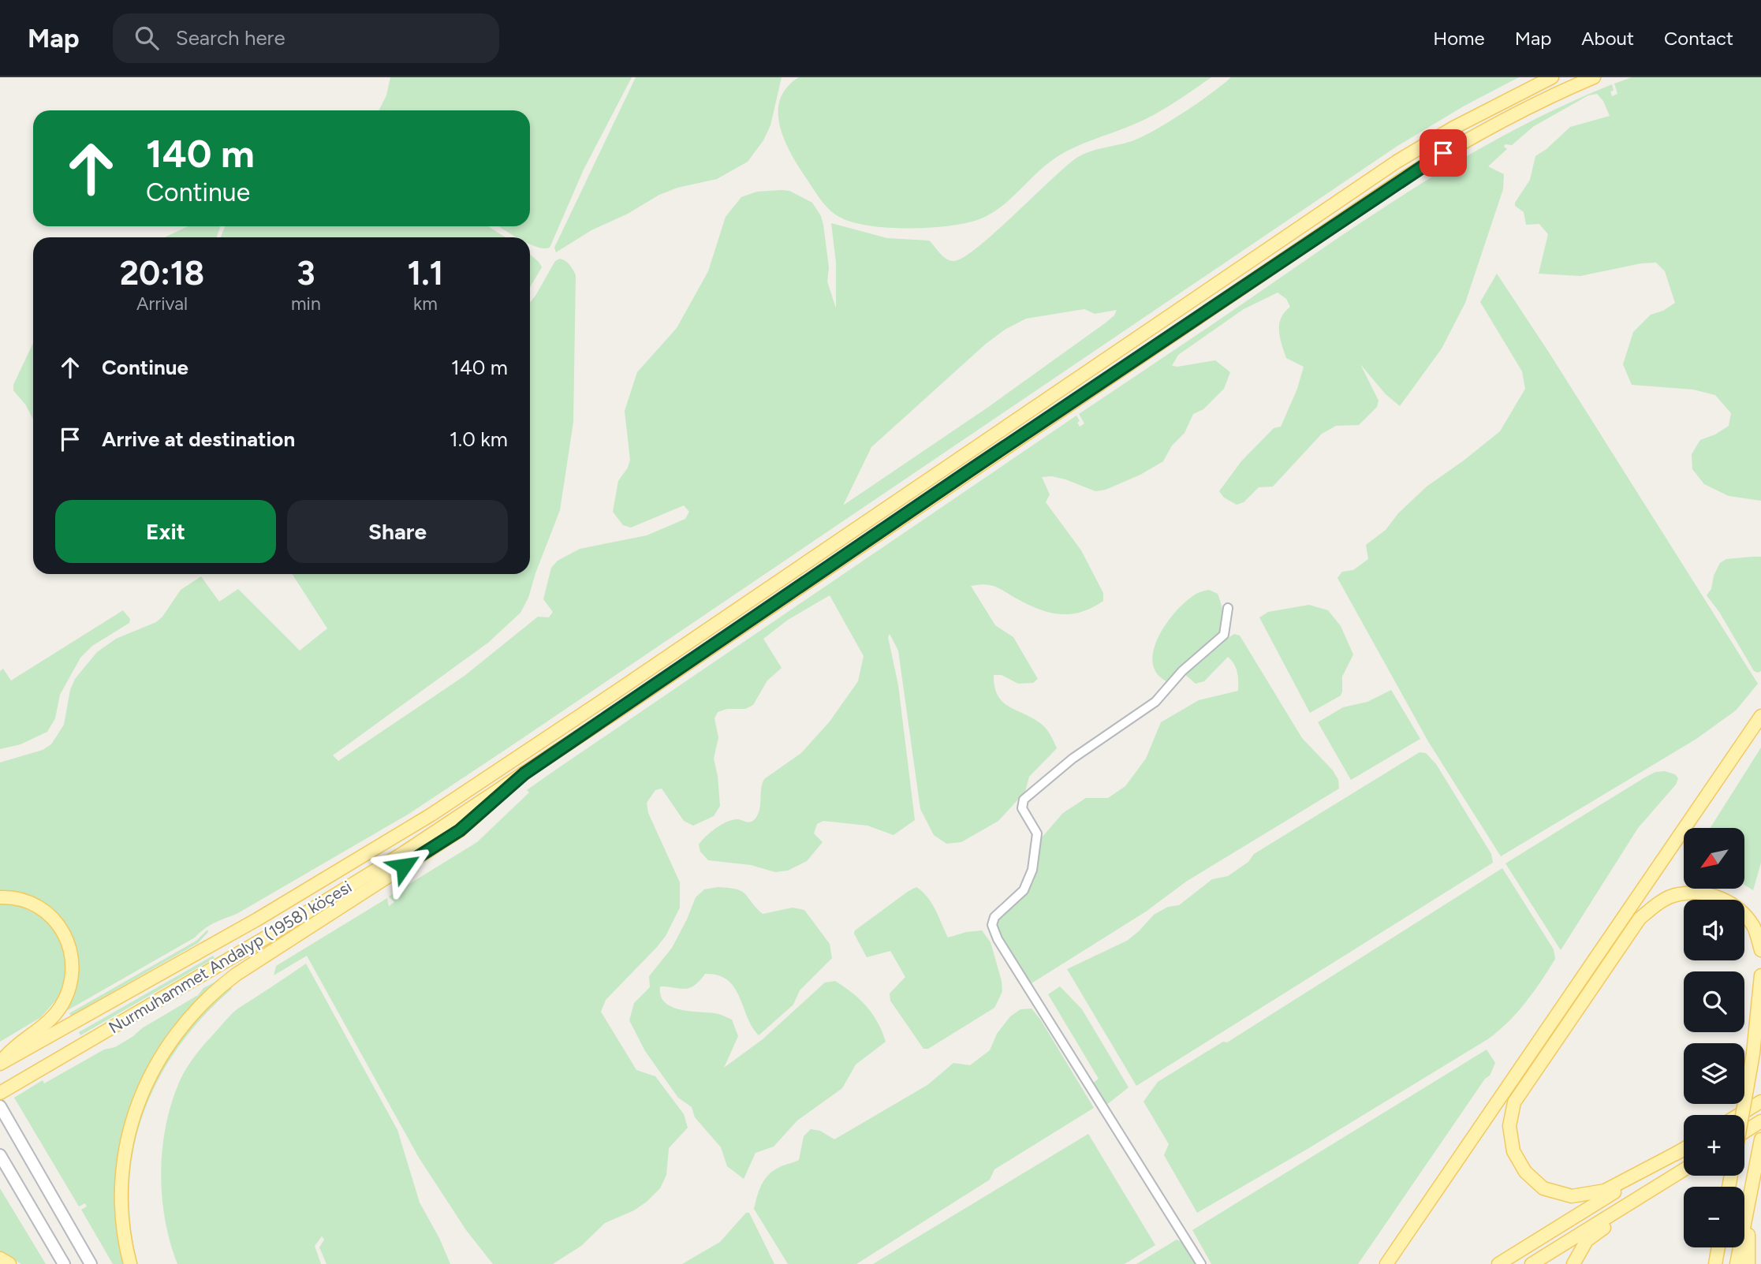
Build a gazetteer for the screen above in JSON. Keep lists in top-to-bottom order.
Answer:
{
  "streets": {
    "main road": ["Nurmuhammet Andalyp (1958) köçesi"]
  },
  "north": "bottom left",
  "page": {
    "header": "Map",
    "search": "Search here",
    "nav": [
      "Home",
      "Map",
      "About",
      "Contact"
    ],
    "turn": ["140 m", "Continue"],
    "eta": [
      "20:18",
      "Arrival",
      "3",
      "min",
      "1.1",
      "km"
    ],
    "list": [
      {
        "name": "Continue",
        "value": "140 m"
      },
      {
        "name": "Arrive at destination",
        "value": "1.0 km"
      }
    ],
    "buttons": ["Exit", "Share"],
    "map_buttons": ["+", "−"]
  }
}
